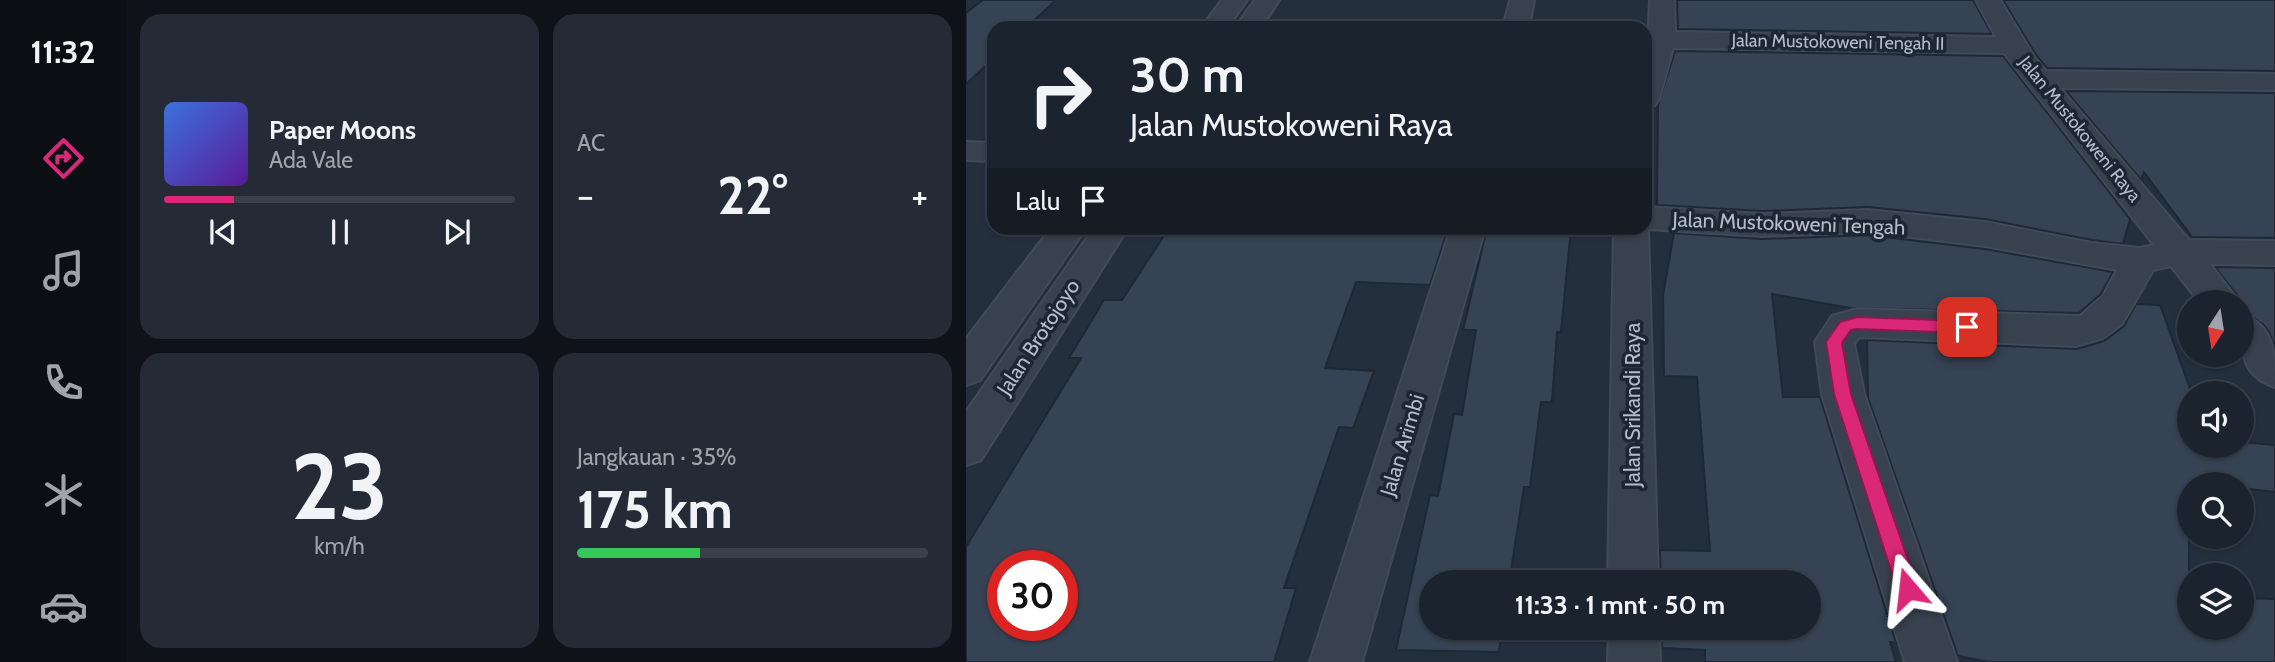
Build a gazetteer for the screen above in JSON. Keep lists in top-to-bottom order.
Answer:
{
  "streets": {
    "street": [
      "Jalan Mustokoweni Tengah II",
      "Jalan Mustokoweni Raya",
      "Jalan Mustokoweni Tengah",
      "Jalan Brotojoyo",
      "Jalan Srikandi Raya",
      "Jalan Arimbi"
    ]
  },
  "crossings": [
    ["Jalan Mustokoweni Tengah II", "Jalan Mustokoweni Raya"]
  ],
  "north": "bottom",
  "page": {
    "tabs": "11:32",
    "tile": [
      "AC",
      ["23", "km/h"],
      ["Jangkauan · 35%", "175 km"]
    ],
    "turn": ["30 m", "Jalan Mustokoweni Raya"],
    "song": ["Paper Moons", "Ada Vale"],
    "heat": ["−", "22°", "+"],
    "then": "Lalu",
    "limit": "30",
    "trip": "11:33 · 1 mnt · 50 m"
  }
}
